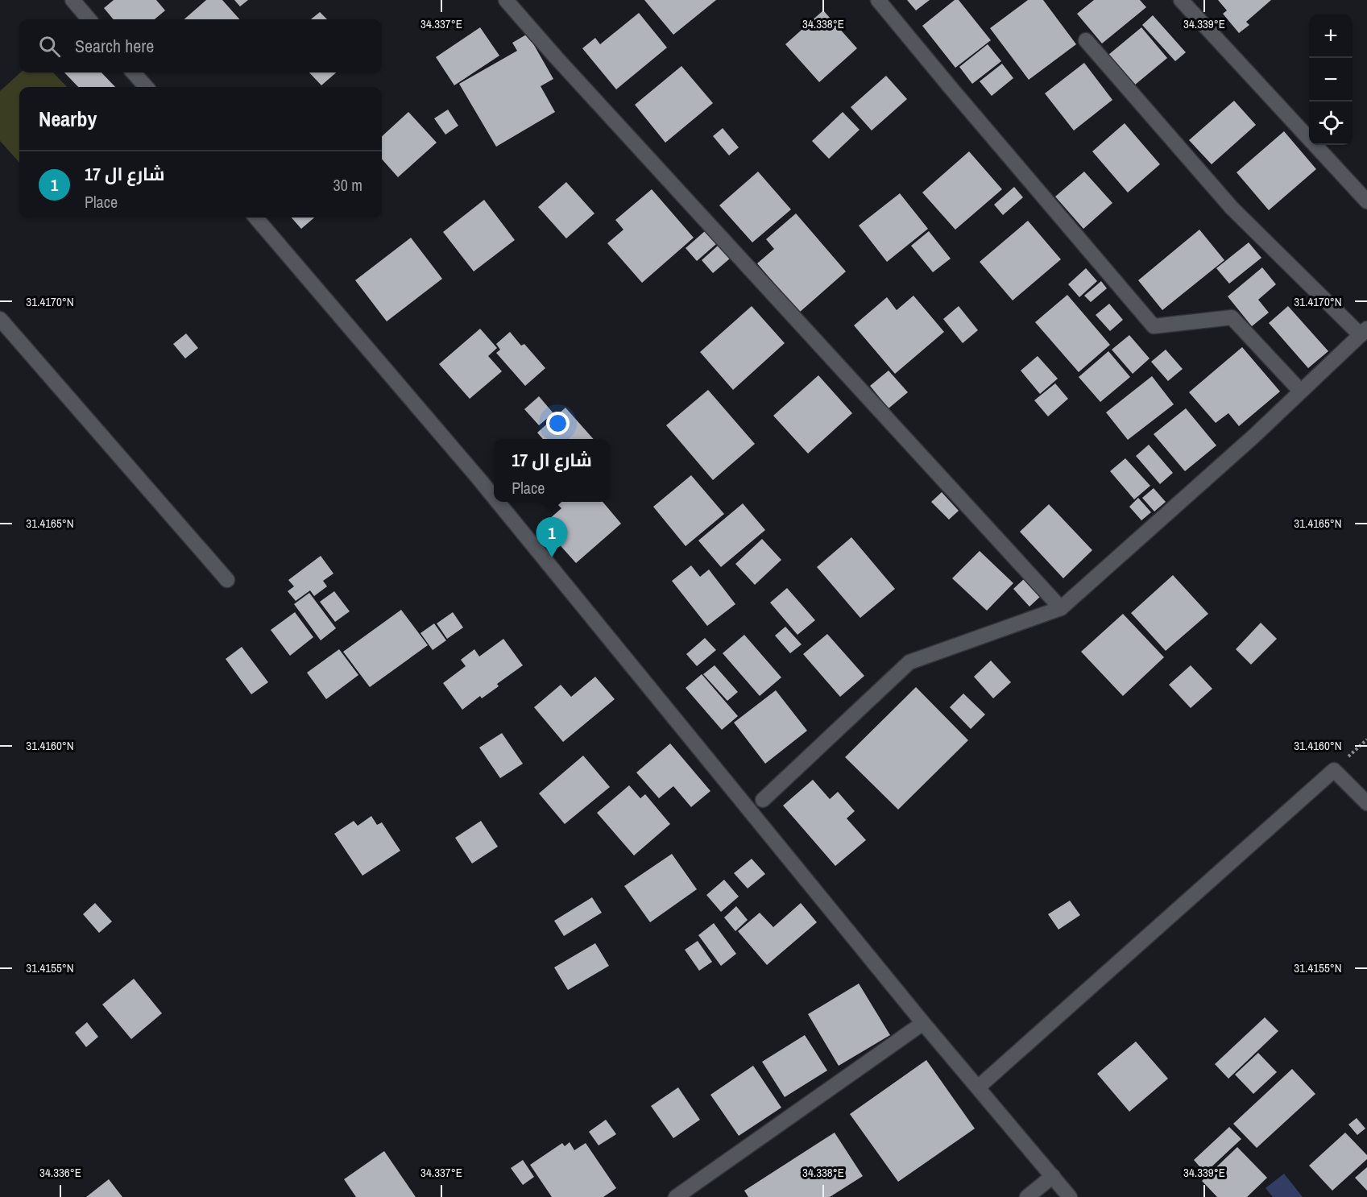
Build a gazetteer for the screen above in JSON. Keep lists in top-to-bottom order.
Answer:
{
  "page": {
    "map_buttons": ["+", "−"],
    "search": "Search here",
    "heading": "Nearby",
    "list": [
      {
        "mark": "1",
        "name": "شارع ال 17",
        "note": "Place",
        "value": "30 m"
      }
    ],
    "popup": ["شارع ال 17", "Place"],
    "pins": "1"
  },
  "coordinates": [
    "34.337°E",
    "34.338°E",
    "34.339°E",
    "31.4170°N",
    "31.4165°N",
    "31.4160°N",
    "31.4155°N",
    "34.336°E"
  ]
}
